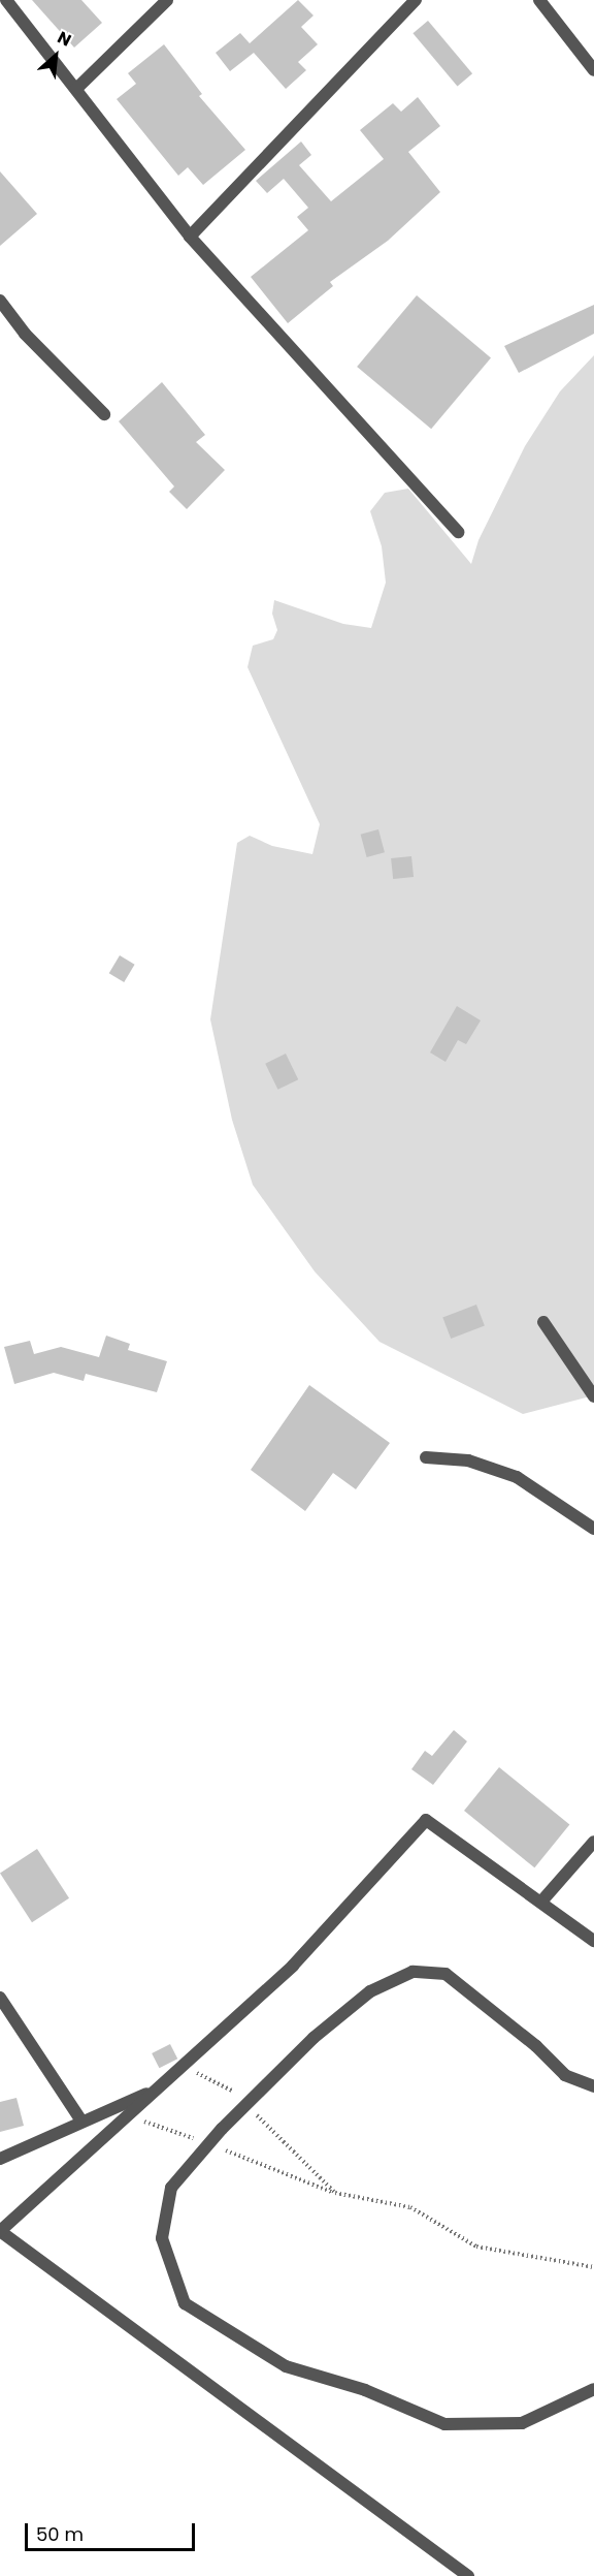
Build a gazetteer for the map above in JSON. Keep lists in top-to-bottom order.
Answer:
{
  "scale_bar": "50 m",
  "north": "top right"
}
